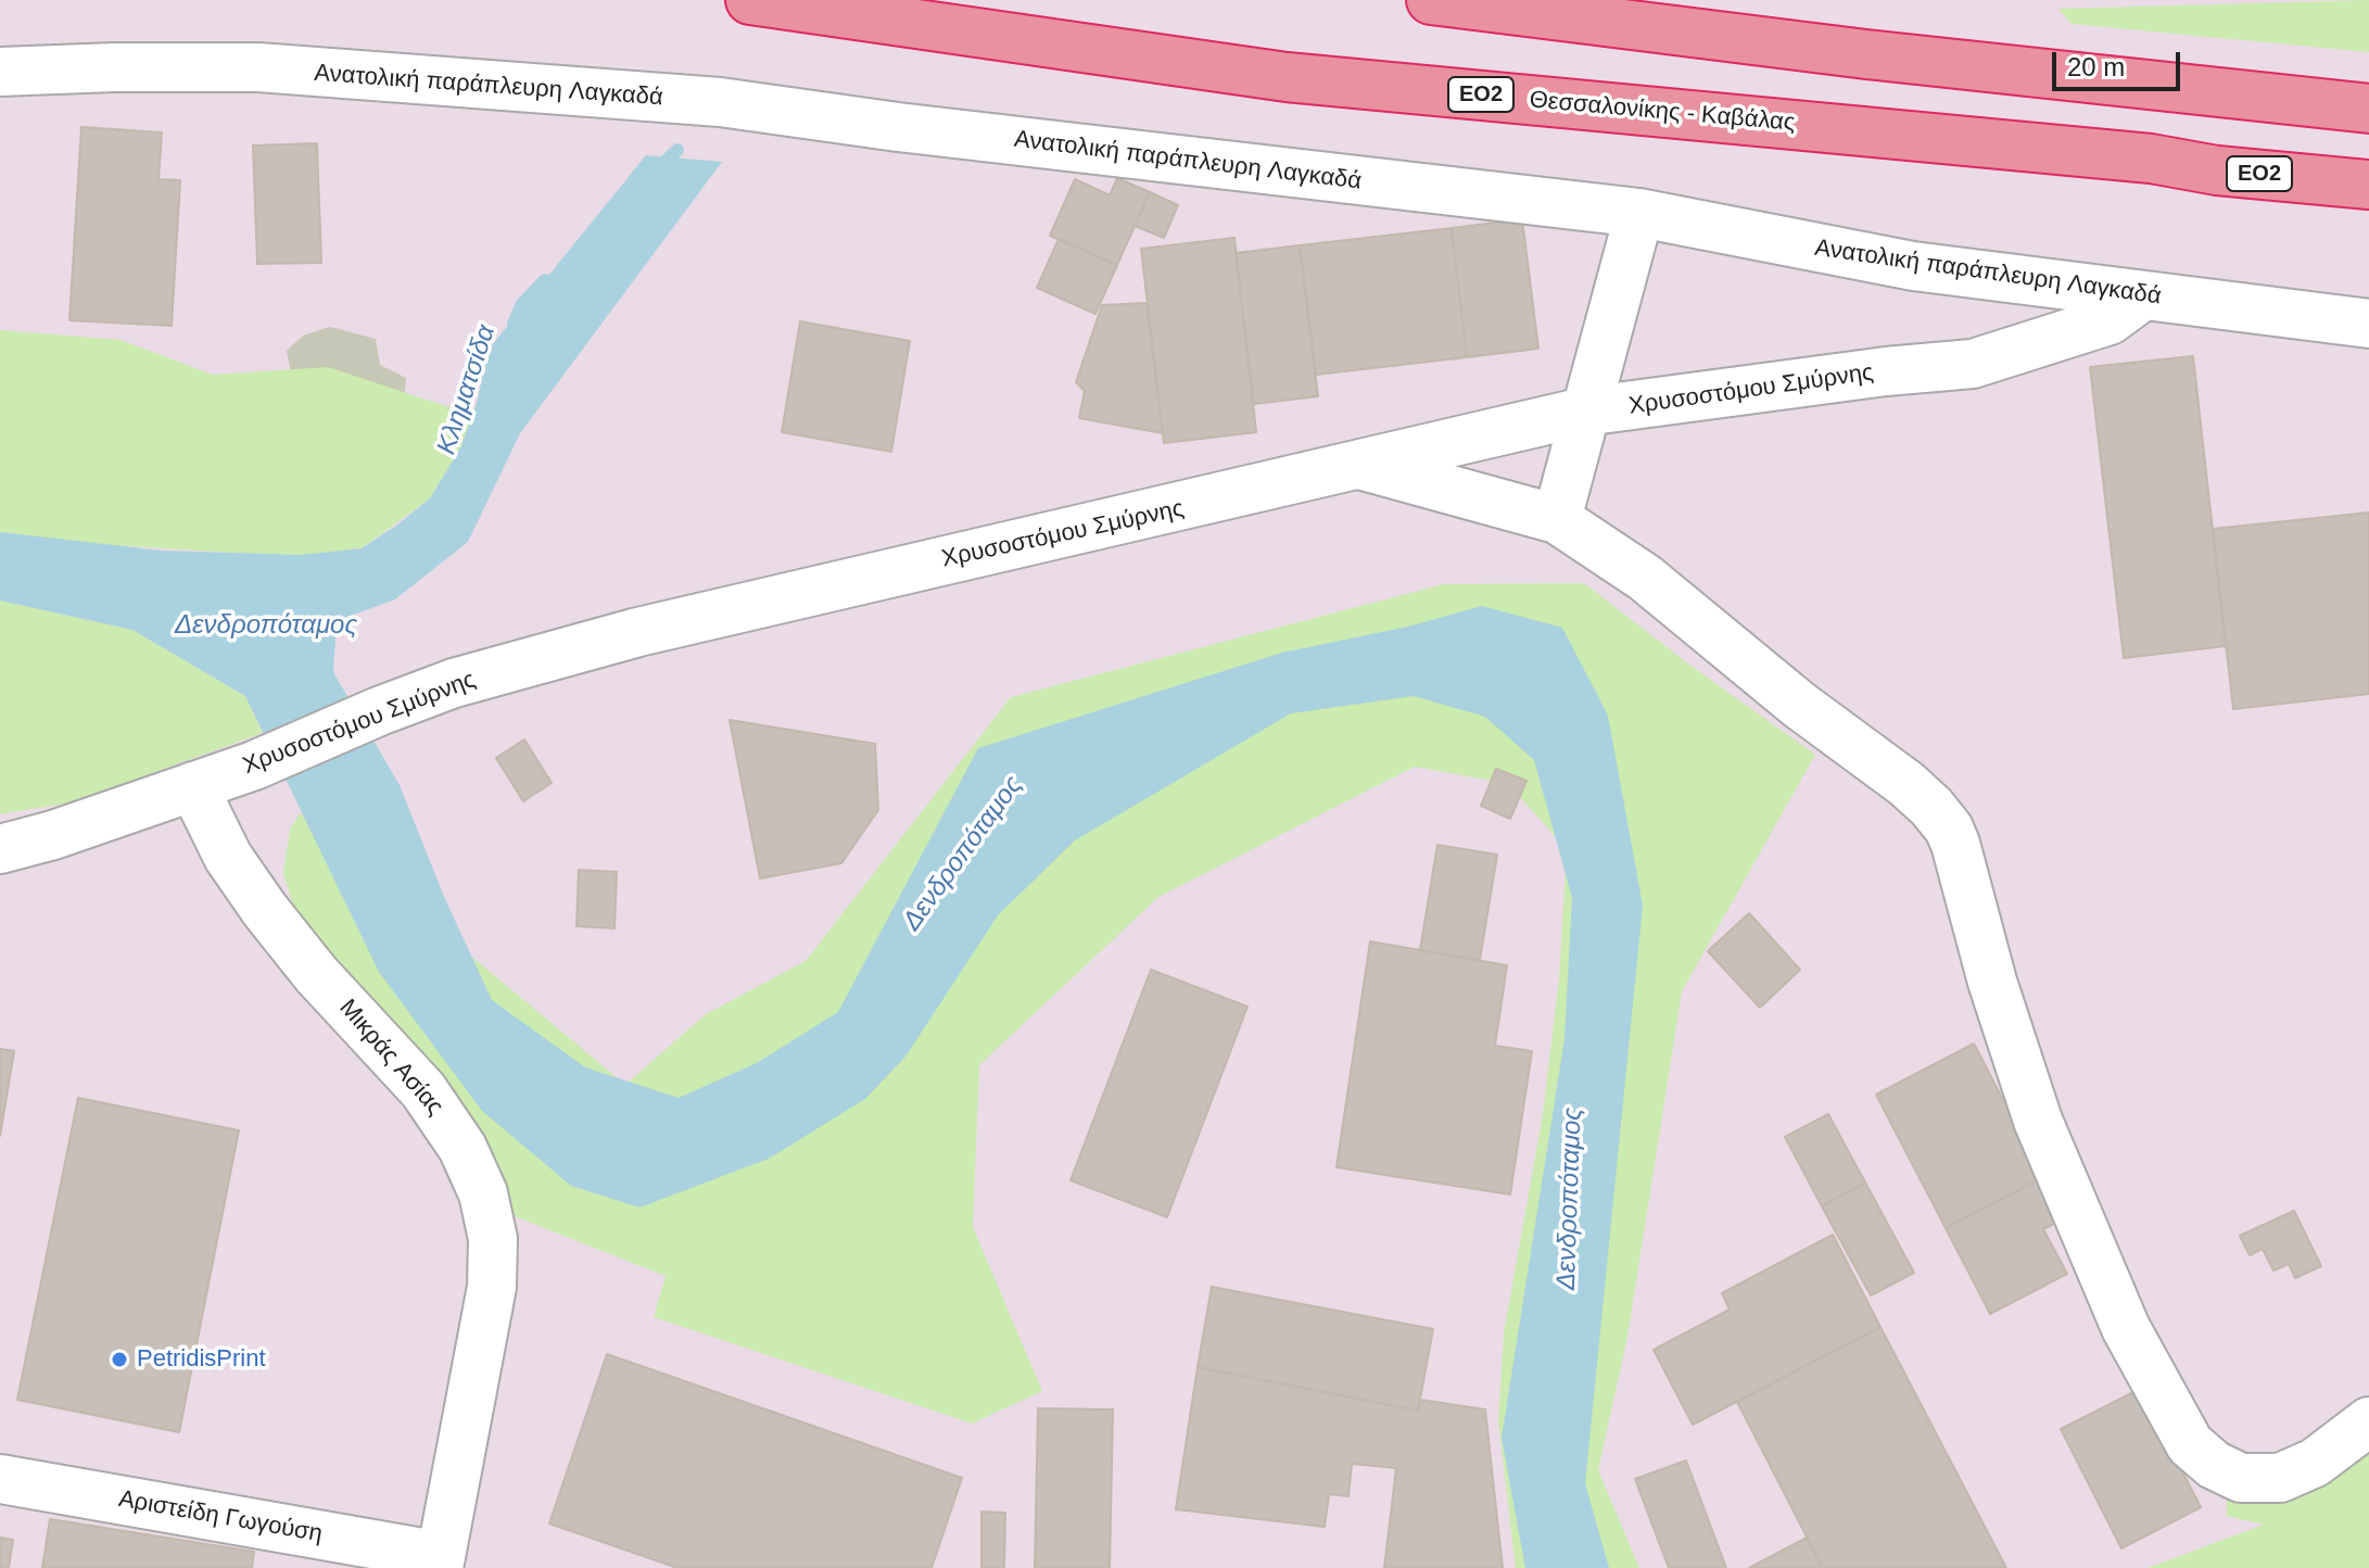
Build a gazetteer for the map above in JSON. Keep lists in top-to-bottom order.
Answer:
{
  "streets": {
    "highway": ["ΕΟ2", "Θεσσαλονίκης - Καβάλας"],
    "street": [
      "Ανατολική παράπλευρη Λαγκαδά",
      "Χρυσοστόμου Σμύρνης",
      "Μικράς Ασίας",
      "Αριστείδη Γωγούση"
    ]
  },
  "crossings": [
    ["Ανατολική παράπλευρη Λαγκαδά", "Χρυσοστόμου Σμύρνης"],
    ["Χρυσοστόμου Σμύρνης", "Μικράς Ασίας"],
    ["Μικράς Ασίας", "Αριστείδη Γωγούση"]
  ],
  "water": ["Κληματσίδα", "Δενδροπόταμος"],
  "places": ["PetridisPrint"],
  "scale_bar": "20 m"
}
